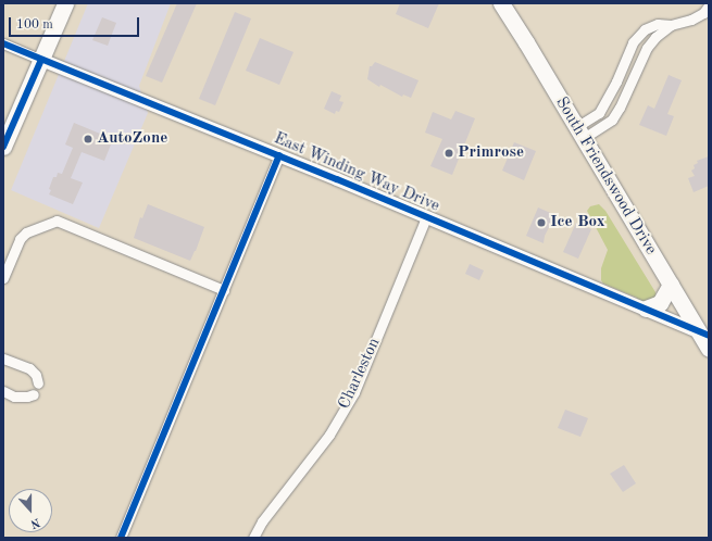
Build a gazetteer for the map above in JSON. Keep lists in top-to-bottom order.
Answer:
{
  "streets": {
    "main road": ["South Friendswood Drive"],
    "street": ["East Winding Way Drive", "Charleston"]
  },
  "crossings": [
    ["East Winding Way Drive", "South Friendswood Drive"],
    ["East Winding Way Drive", "Charleston"]
  ],
  "places": ["AutoZone", "Primrose", "Ice Box"],
  "scale_bar": "100 m",
  "north": "bottom"
}
